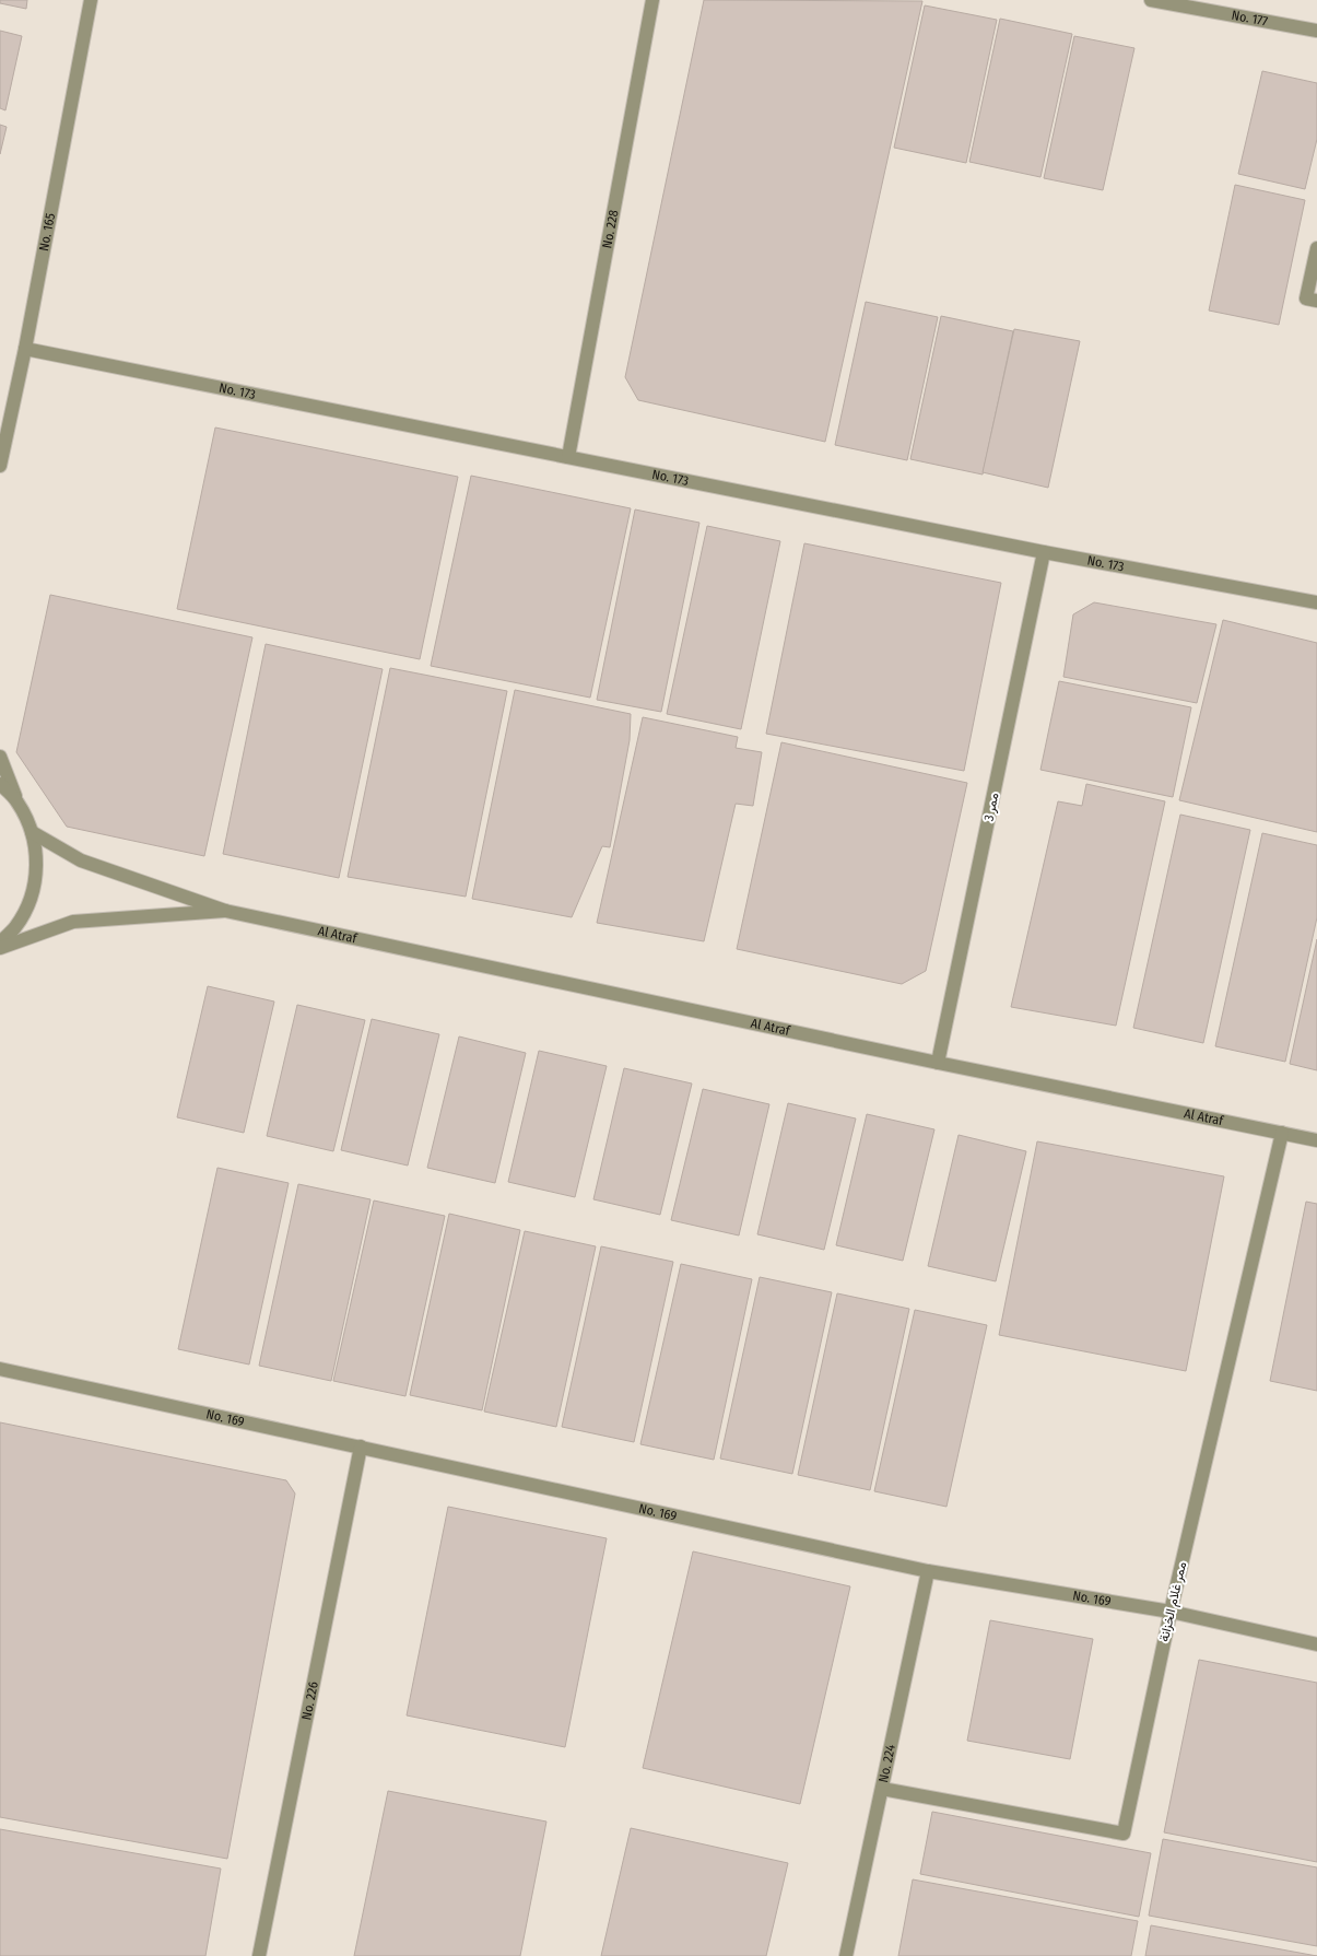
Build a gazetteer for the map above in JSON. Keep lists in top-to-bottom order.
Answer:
{
  "streets": {
    "street": [
      "No. 177",
      "No. 228",
      "No. 165",
      "No. 173",
      "ممر 3",
      "Al Atraf",
      "No. 169",
      "ممر غلام الخزانة",
      "No. 226",
      "No. 224"
    ]
  },
  "crossings": [
    ["No. 228", "No. 173"],
    ["No. 165", "No. 173"],
    ["No. 173", "ممر 3"],
    ["ممر 3", "Al Atraf"],
    ["Al Atraf", "ممر غلام الخزانة"],
    ["No. 169", "ممر غلام الخزانة"],
    ["No. 169", "No. 226"],
    ["No. 169", "No. 224"],
    ["ممر غلام الخزانة", "No. 224"]
  ]
}
